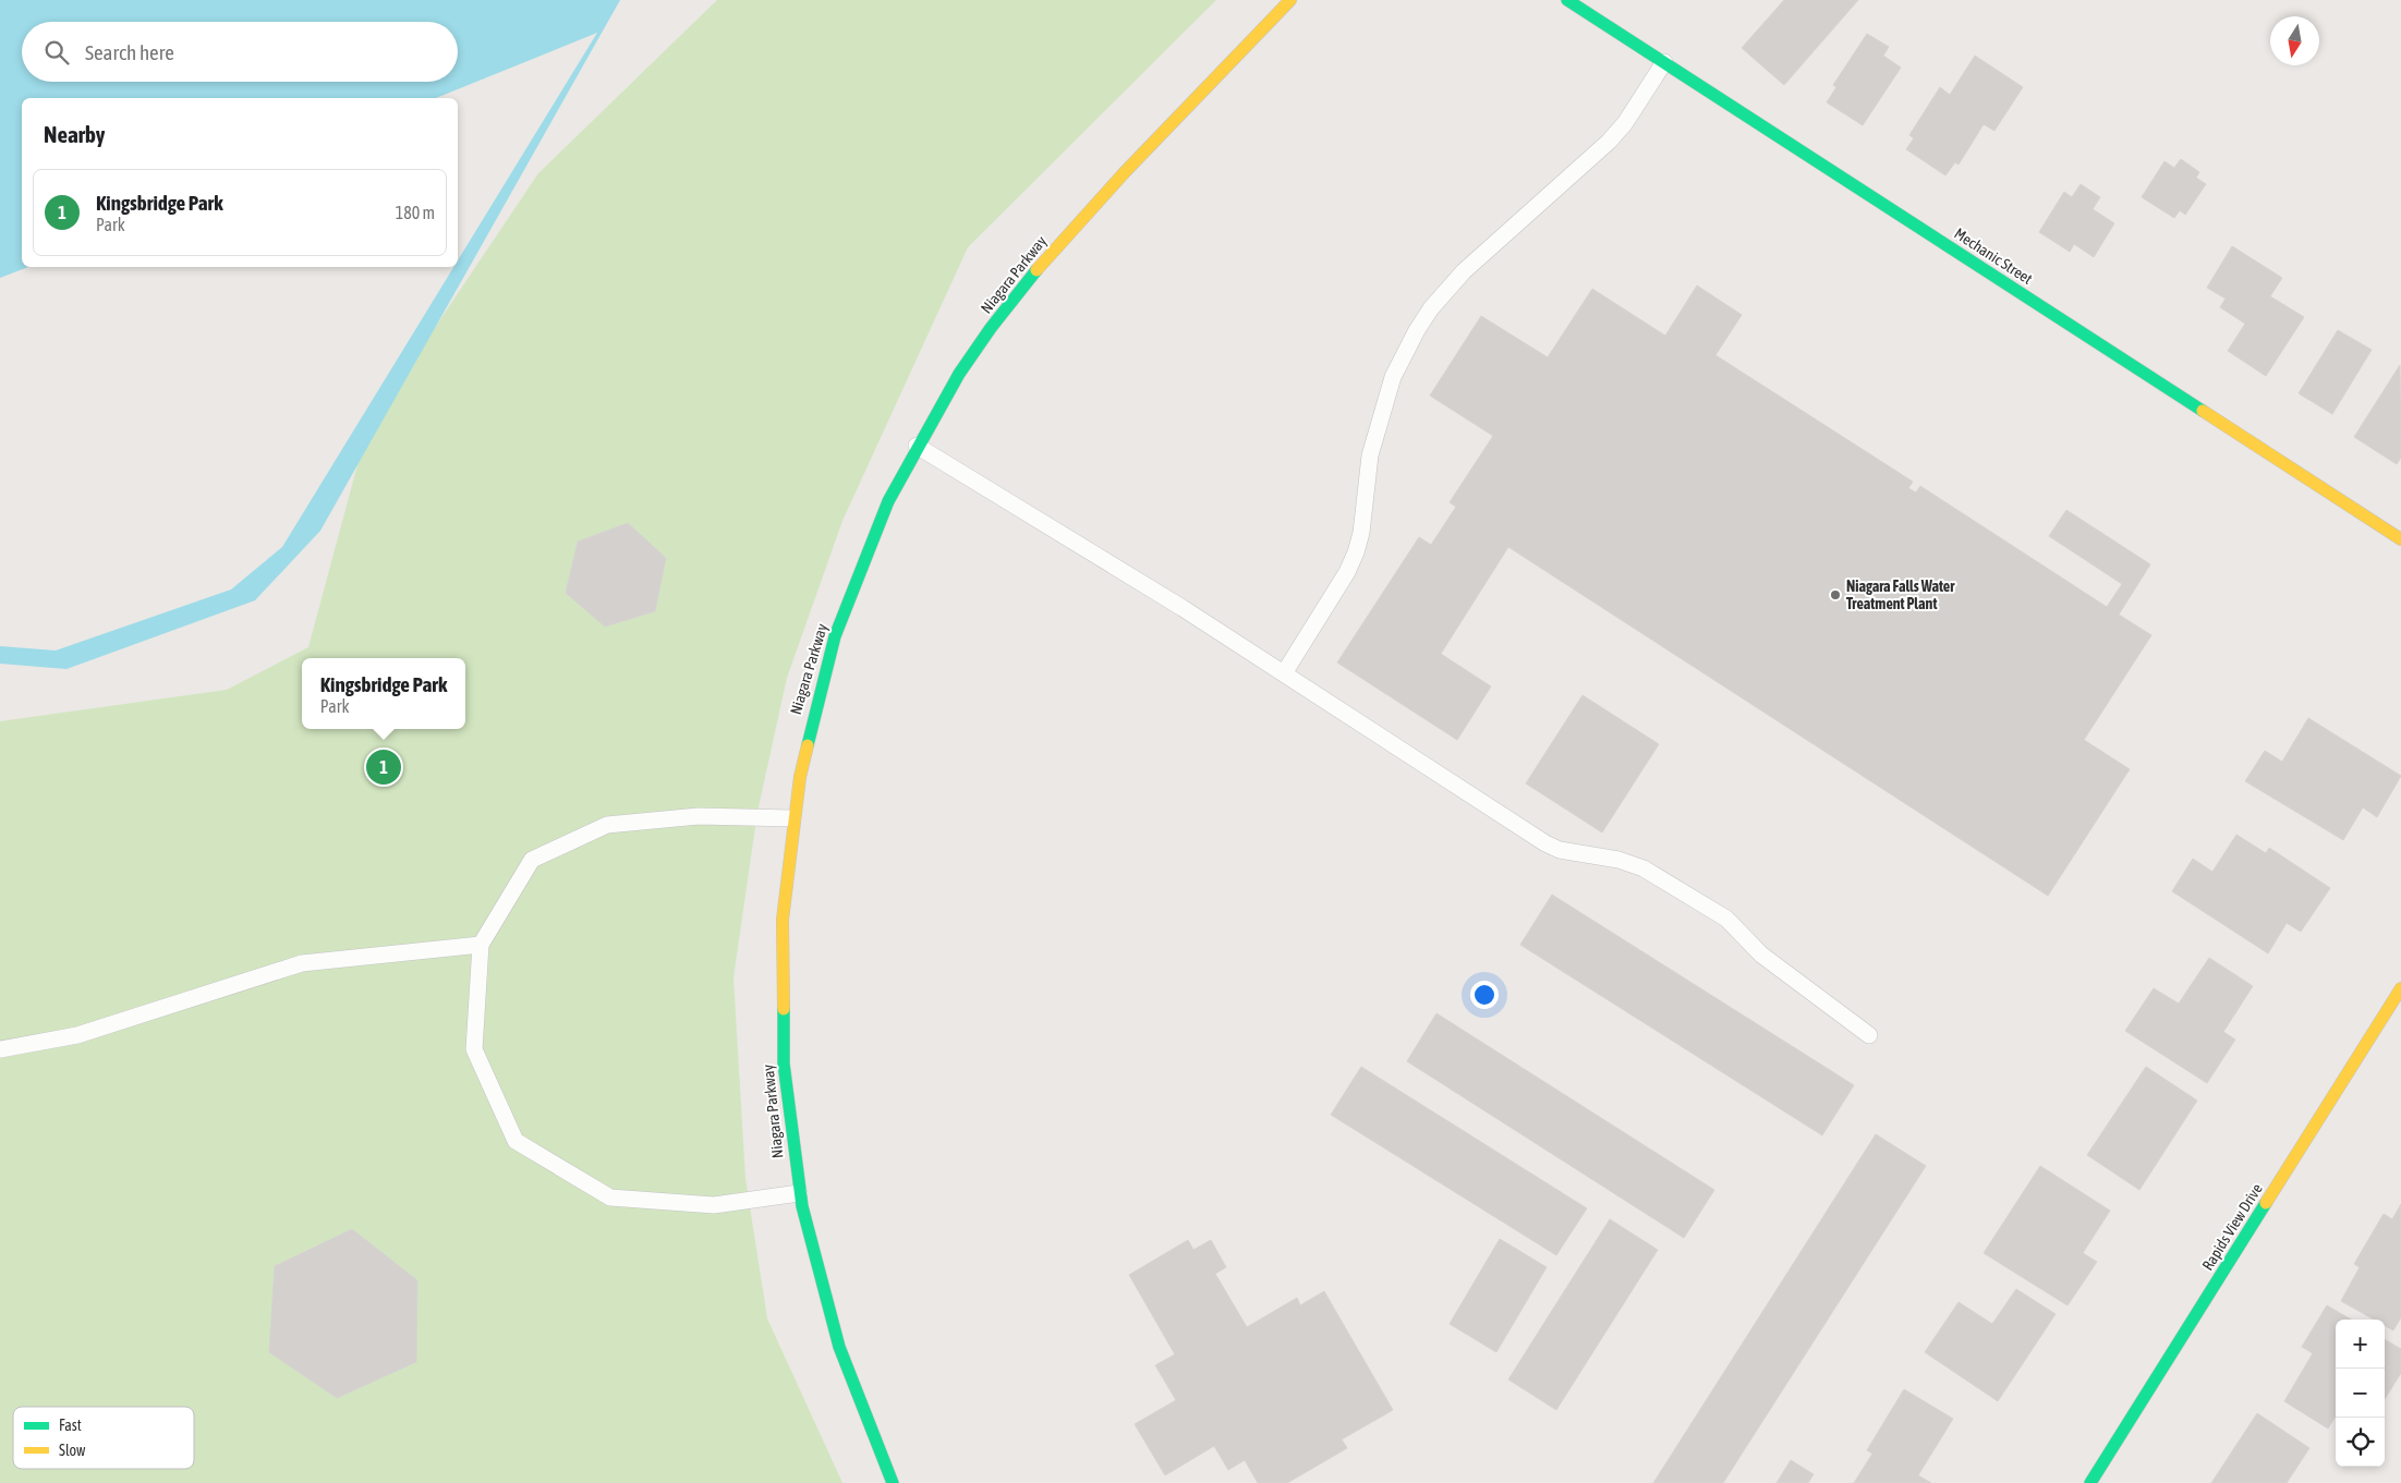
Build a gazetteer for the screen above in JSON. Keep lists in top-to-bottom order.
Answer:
{
  "streets": {
    "main road": ["Mechanic Street", "Niagara Parkway", "Rapids View Drive"]
  },
  "places": ["Niagara Falls Water Treatment Plant"],
  "legend": ["Fast", "Slow"],
  "north": "bottom",
  "page": {
    "search": "Search here",
    "heading": "Nearby",
    "list": [
      {
        "mark": "1",
        "name": "Kingsbridge Park",
        "note": "Park",
        "value": "180 m"
      }
    ],
    "popup": ["Kingsbridge Park", "Park"],
    "pins": "1",
    "map_buttons": ["+", "−"]
  }
}
